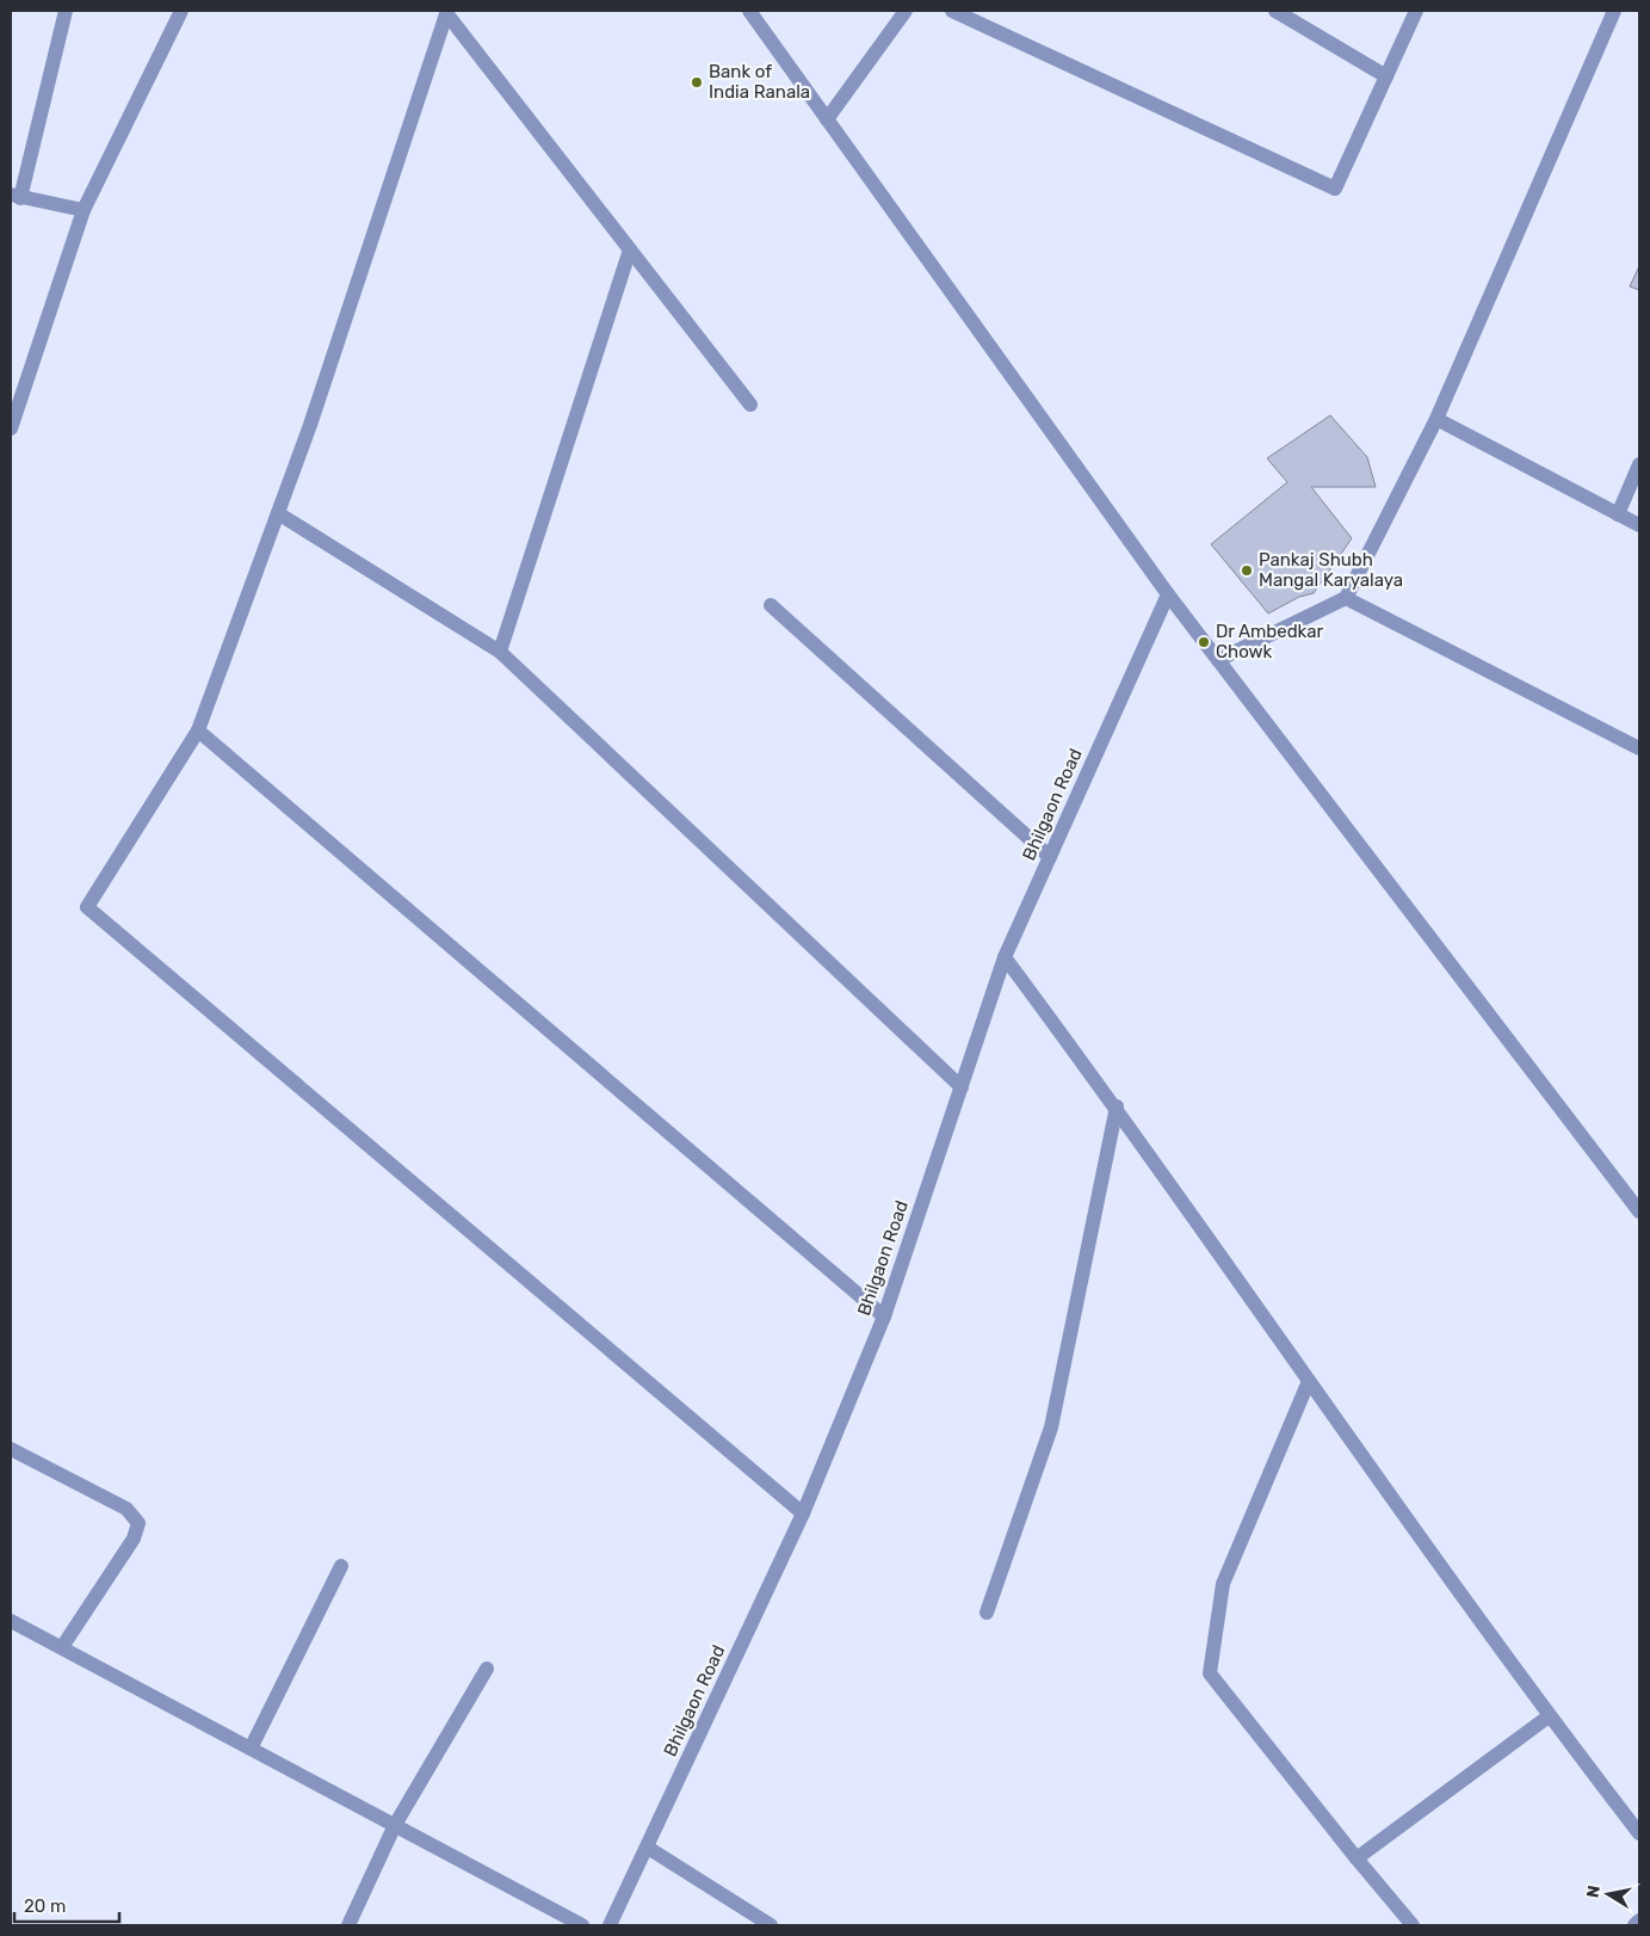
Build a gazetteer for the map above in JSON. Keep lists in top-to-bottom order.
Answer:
{
  "streets": {
    "street": ["Bhilgaon Road"]
  },
  "places": ["Bank of India Ranala", "Pankaj Shubh Mangal Karyalaya", "Dr Ambedkar Chowk"],
  "scale_bar": "20 m",
  "north": "left"
}
